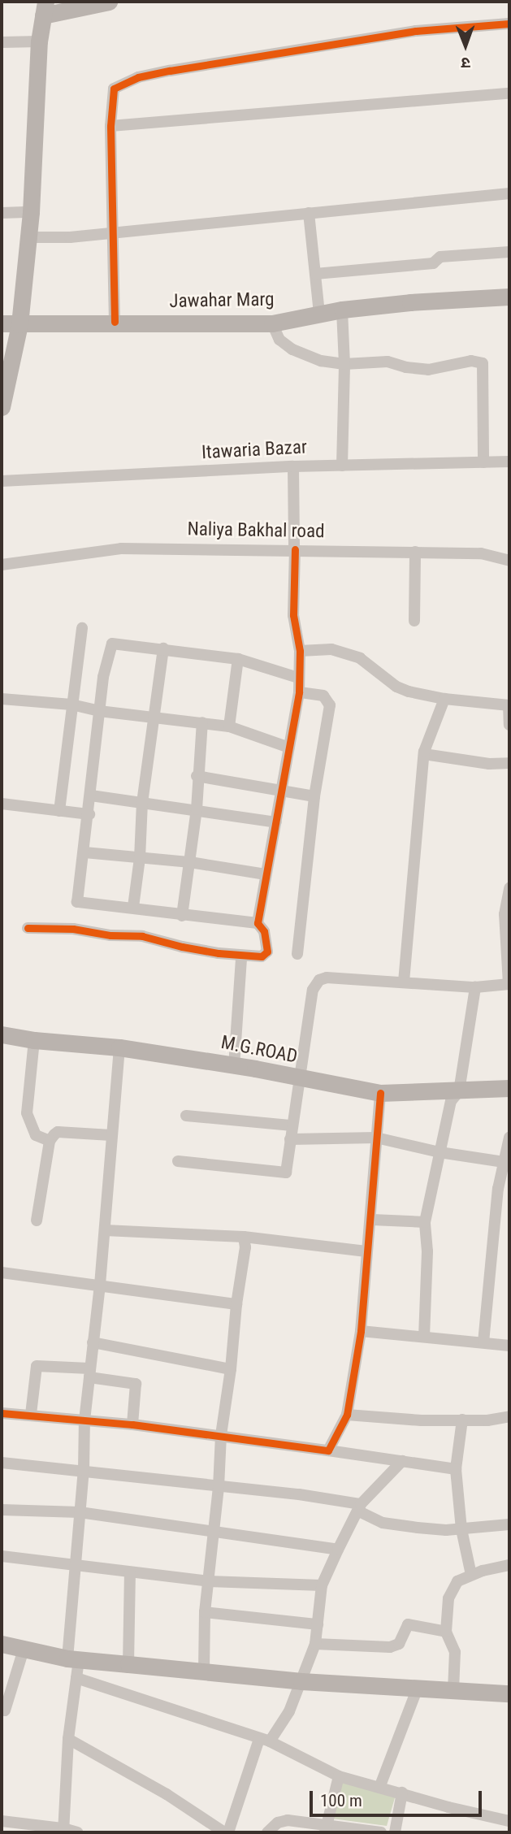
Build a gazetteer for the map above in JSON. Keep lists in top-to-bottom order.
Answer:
{
  "streets": {
    "main road": ["Jawahar Marg", "M.G.ROAD"],
    "street": ["Itawaria Bazar", "Naliya Bakhal road"]
  },
  "scale_bar": "100 m",
  "north": "bottom"
}
